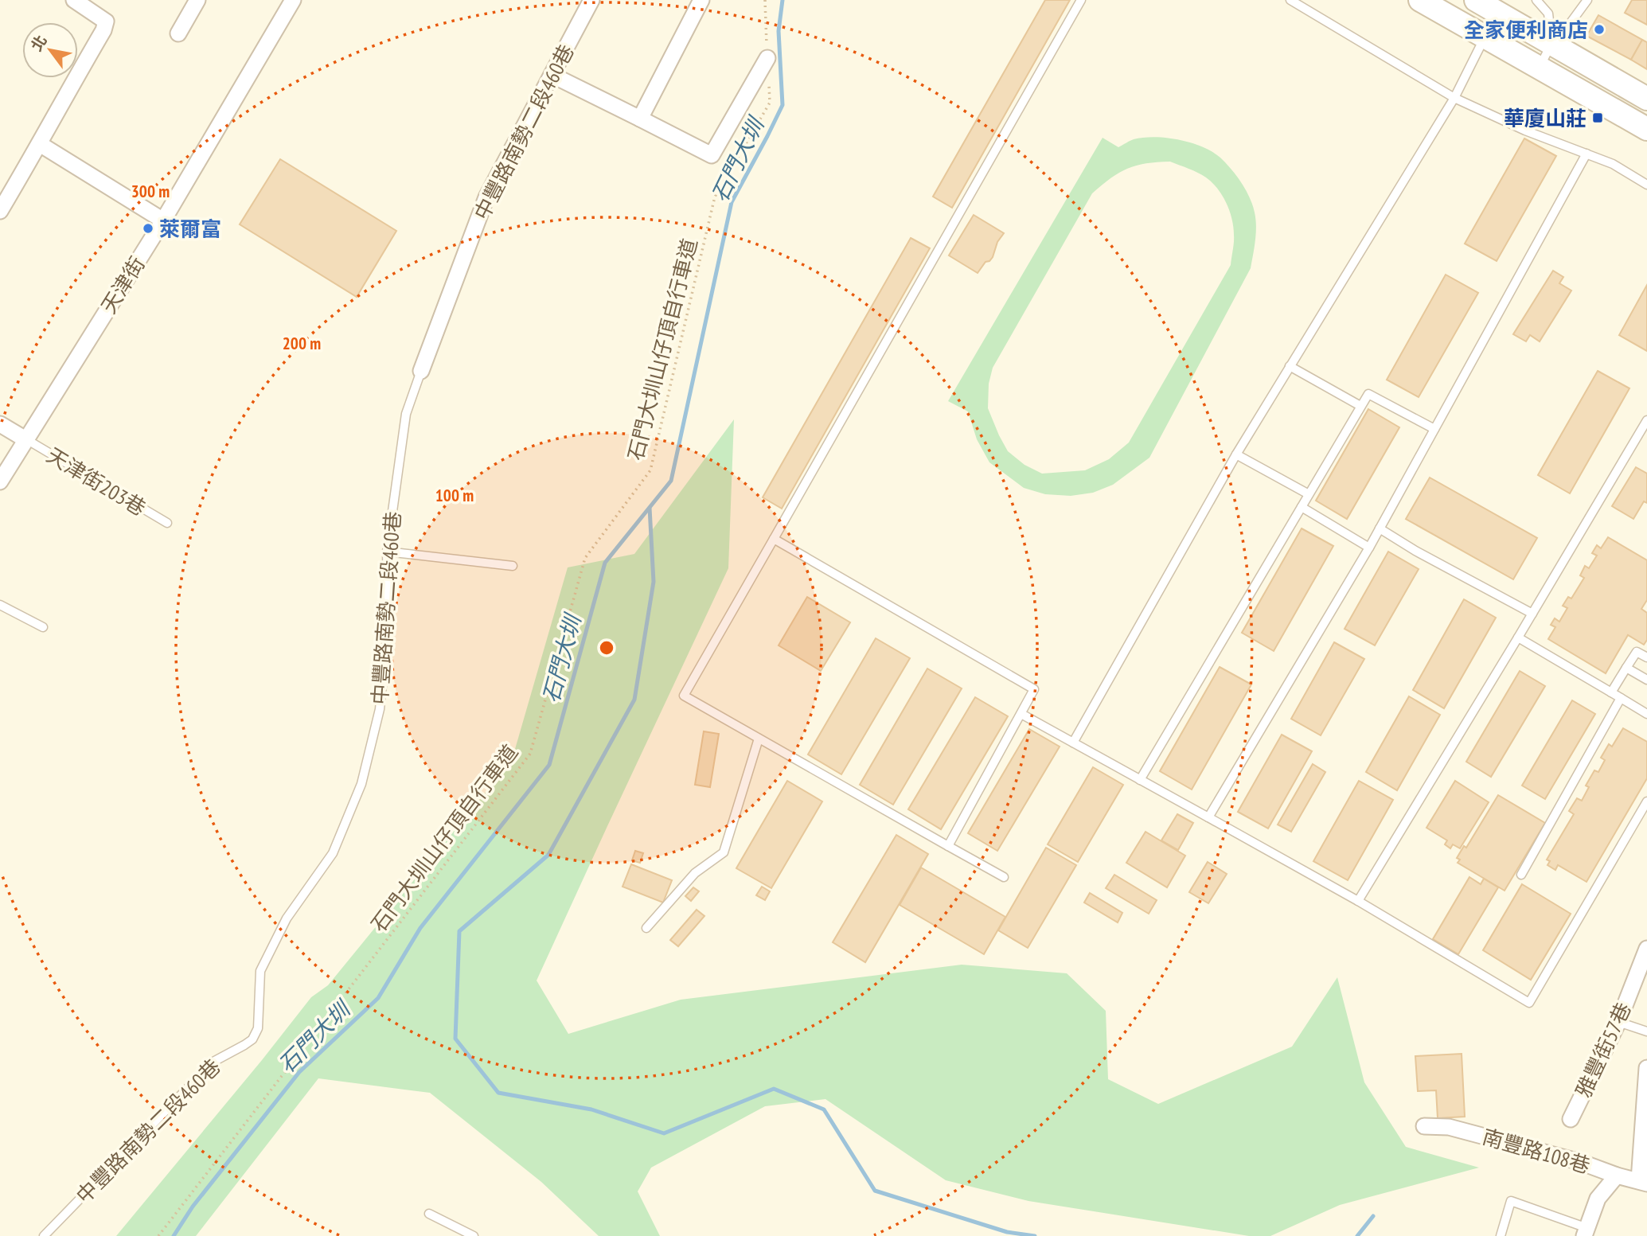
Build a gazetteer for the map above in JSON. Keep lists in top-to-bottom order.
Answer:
{
  "streets": {
    "street": [
      "中豐路南勢二段460巷",
      "天津街",
      "雅豐街57巷",
      "南豐路108巷"
    ],
    "lane": ["天津街203巷"],
    "path": ["石門大圳山仔頂自行車道"]
  },
  "crossings": [
    ["天津街", "天津街203巷"]
  ],
  "water": ["石門大圳"],
  "places": {
    "other": ["全家便利商店", "萊爾富"],
    "transit": ["華廈山莊"]
  },
  "north": "top left",
  "rings": ["300 m", "200 m", "100 m"]
}
